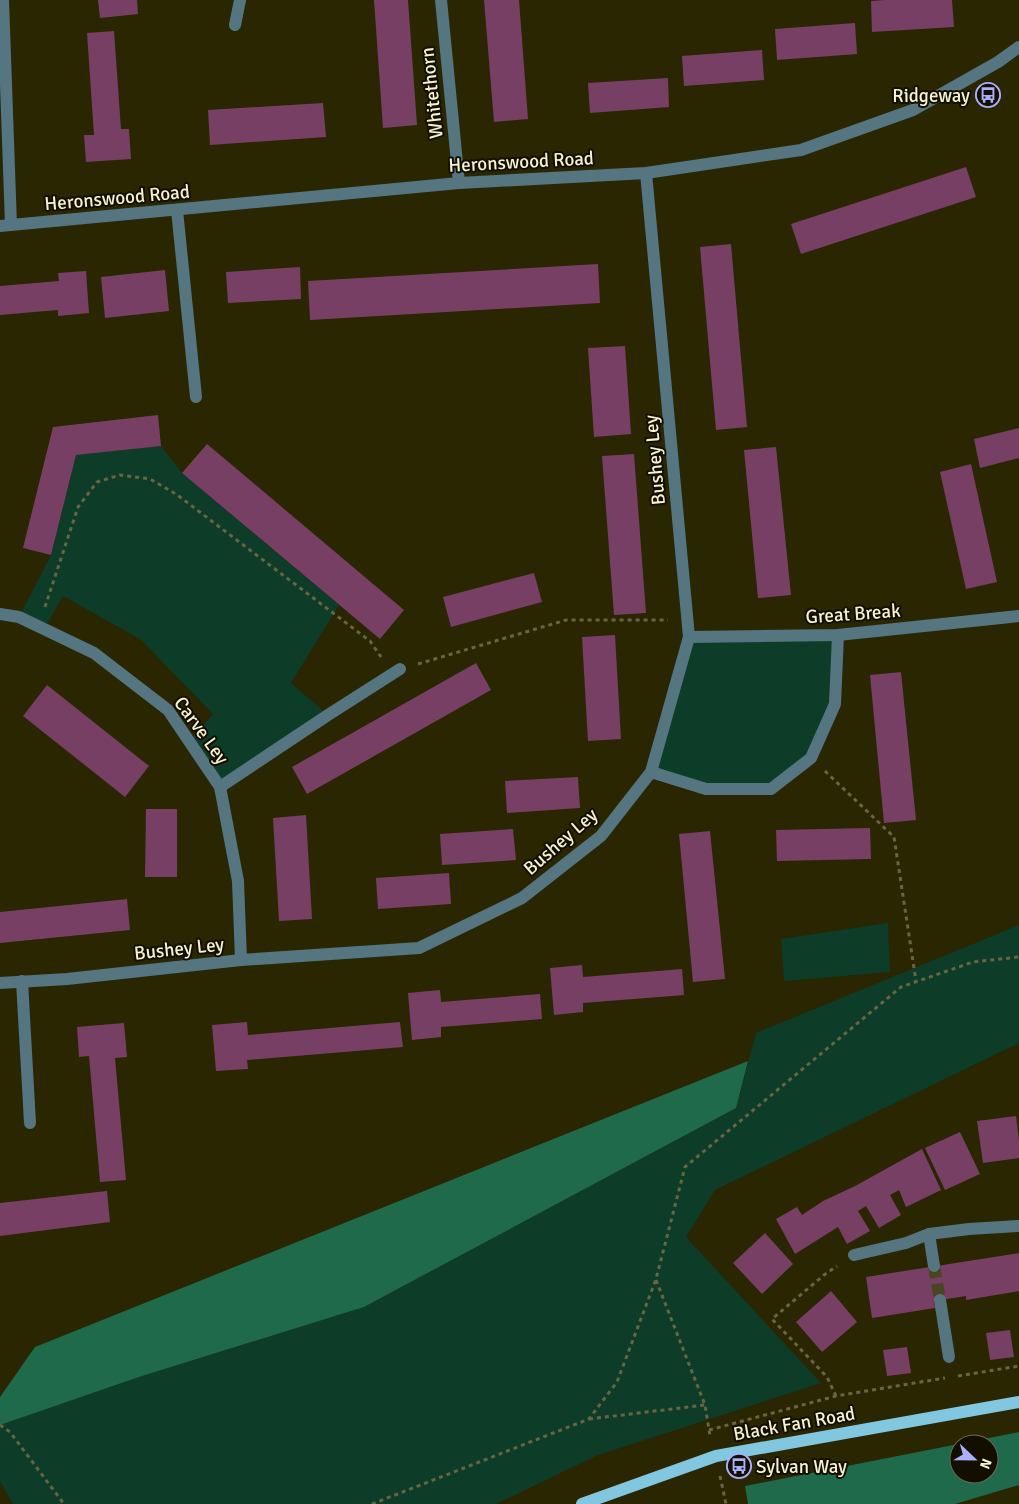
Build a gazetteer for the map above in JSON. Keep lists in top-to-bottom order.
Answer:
{
  "streets": {
    "main road": ["Black Fan Road"],
    "street": [
      "Whitethorn",
      "Heronswood Road",
      "Bushey Ley",
      "Great Break",
      "Carve Ley"
    ]
  },
  "crossings": [
    ["Whitethorn", "Heronswood Road"],
    ["Heronswood Road", "Bushey Ley"],
    ["Bushey Ley", "Great Break"],
    ["Bushey Ley", "Carve Ley"]
  ],
  "places": {
    "bus stop": ["Ridgeway", "Sylvan Way"]
  },
  "north": "right"
}
